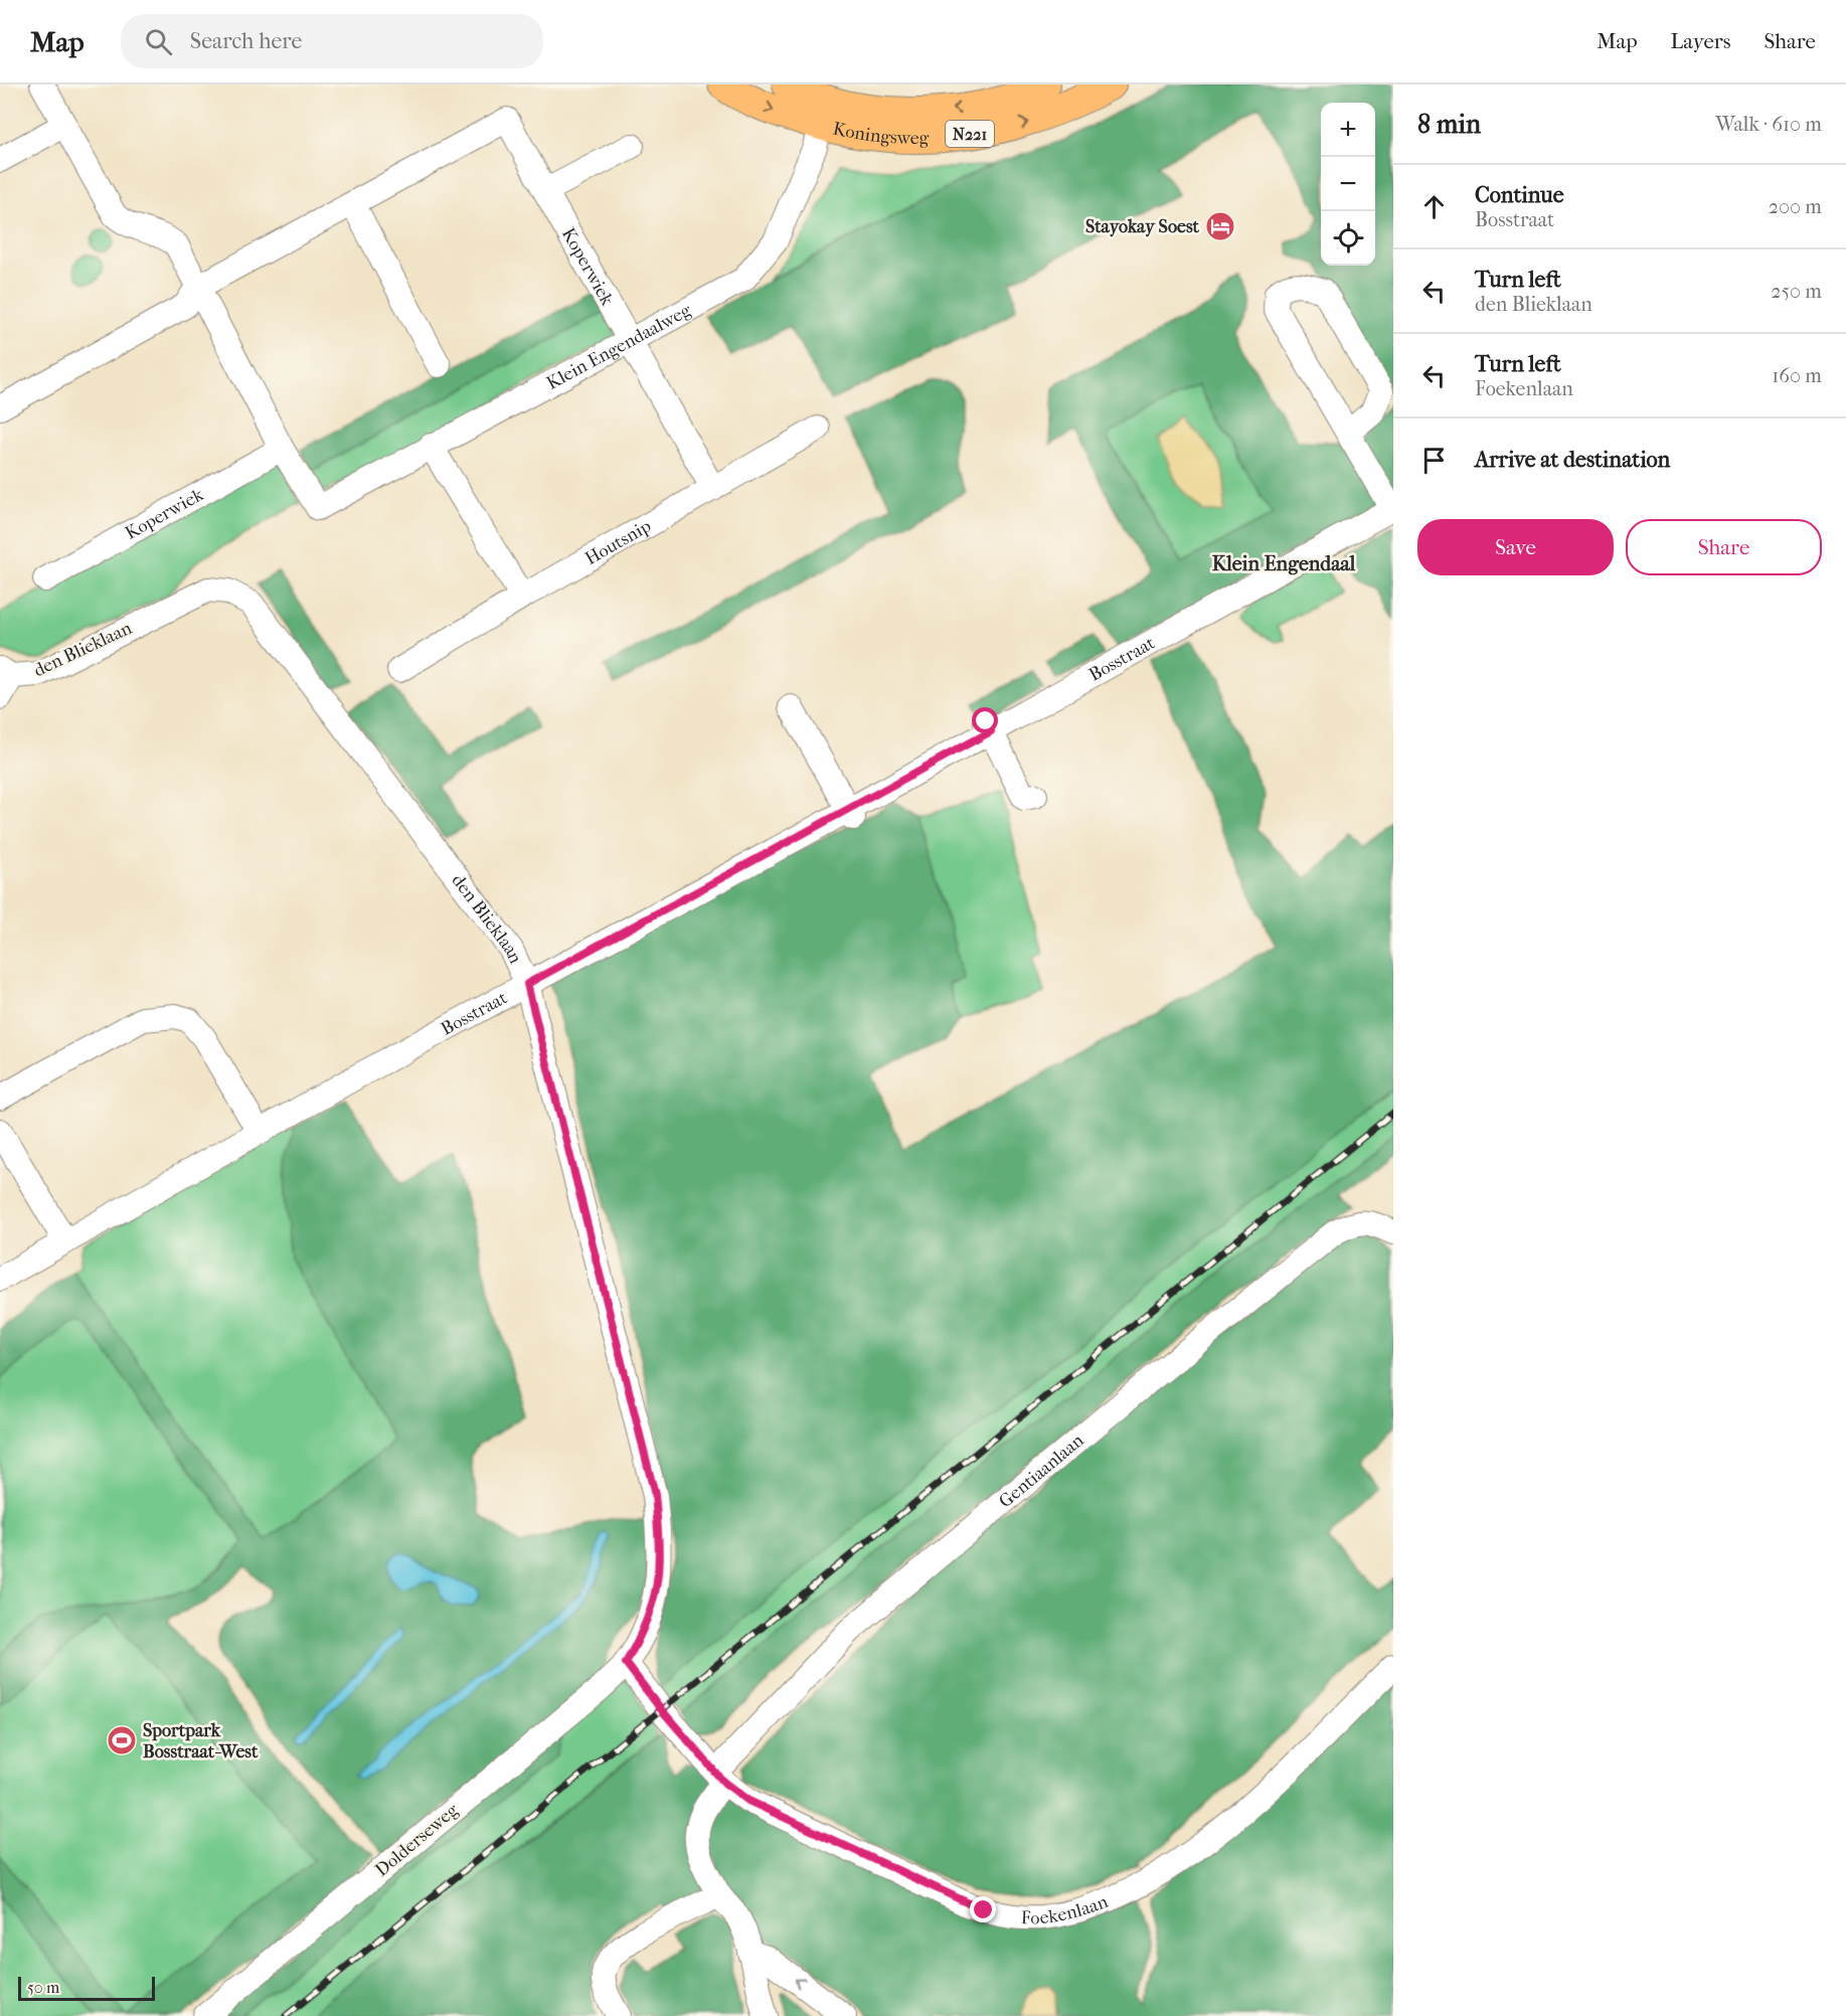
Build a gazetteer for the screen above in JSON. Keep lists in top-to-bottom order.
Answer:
{
  "streets": {
    "main road": ["Koningsweg", "N221"],
    "street": [
      "Koperwiek",
      "Klein Engendaalweg",
      "Houtsnip",
      "den Blieklaan",
      "Bosstraat",
      "Gentiaanlaan",
      "Dolderseweg",
      "Foekenlaan"
    ]
  },
  "crossings": [
    ["Koningsweg", "Klein Engendaalweg"],
    ["Koperwiek", "Klein Engendaalweg"],
    ["den Blieklaan", "Bosstraat"],
    ["den Blieklaan", "Dolderseweg"],
    ["den Blieklaan", "Foekenlaan"],
    ["Gentiaanlaan", "Foekenlaan"],
    ["Dolderseweg", "Foekenlaan"]
  ],
  "districts": ["Klein Engendaal"],
  "places": {
    "hotel": ["Stayokay Soest"],
    "sports": ["Sportpark Bosstraat-West"]
  },
  "scale_bar": "50 m",
  "page": {
    "header": "Map",
    "search": "Search here",
    "nav": ["Map", "Layers", "Share"],
    "heading": ["8 min", "Walk · 610 m"],
    "map_buttons": ["+", "−"],
    "list": [
      ["Continue", "Bosstraat", "200 m"],
      ["Turn left", "den Blieklaan", "250 m"],
      ["Turn left", "Foekenlaan", "160 m"],
      "Arrive at destination"
    ],
    "buttons": ["Save", "Share"],
    "scale": "50 m"
  }
}
